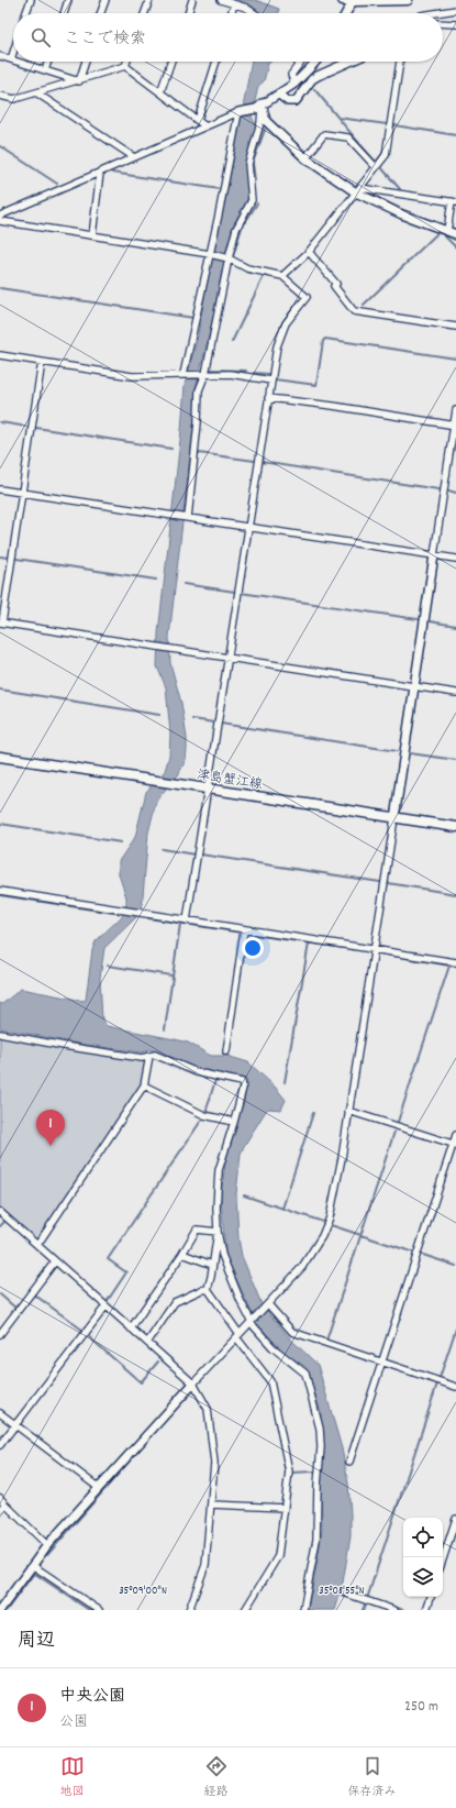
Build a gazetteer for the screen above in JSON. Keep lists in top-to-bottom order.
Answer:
{
  "streets": {
    "main road": ["津島蟹江線"]
  },
  "page": {
    "search": "ここで検索",
    "pins": "1",
    "heading": "周辺",
    "list": [
      {
        "mark": "1",
        "name": "中央公園",
        "note": "公園",
        "value": "250 m"
      }
    ],
    "nav": ["地図", "経路", "保存済み"]
  },
  "coordinates": ["35°09'00\"N", "35°08'55\"N"]
}
